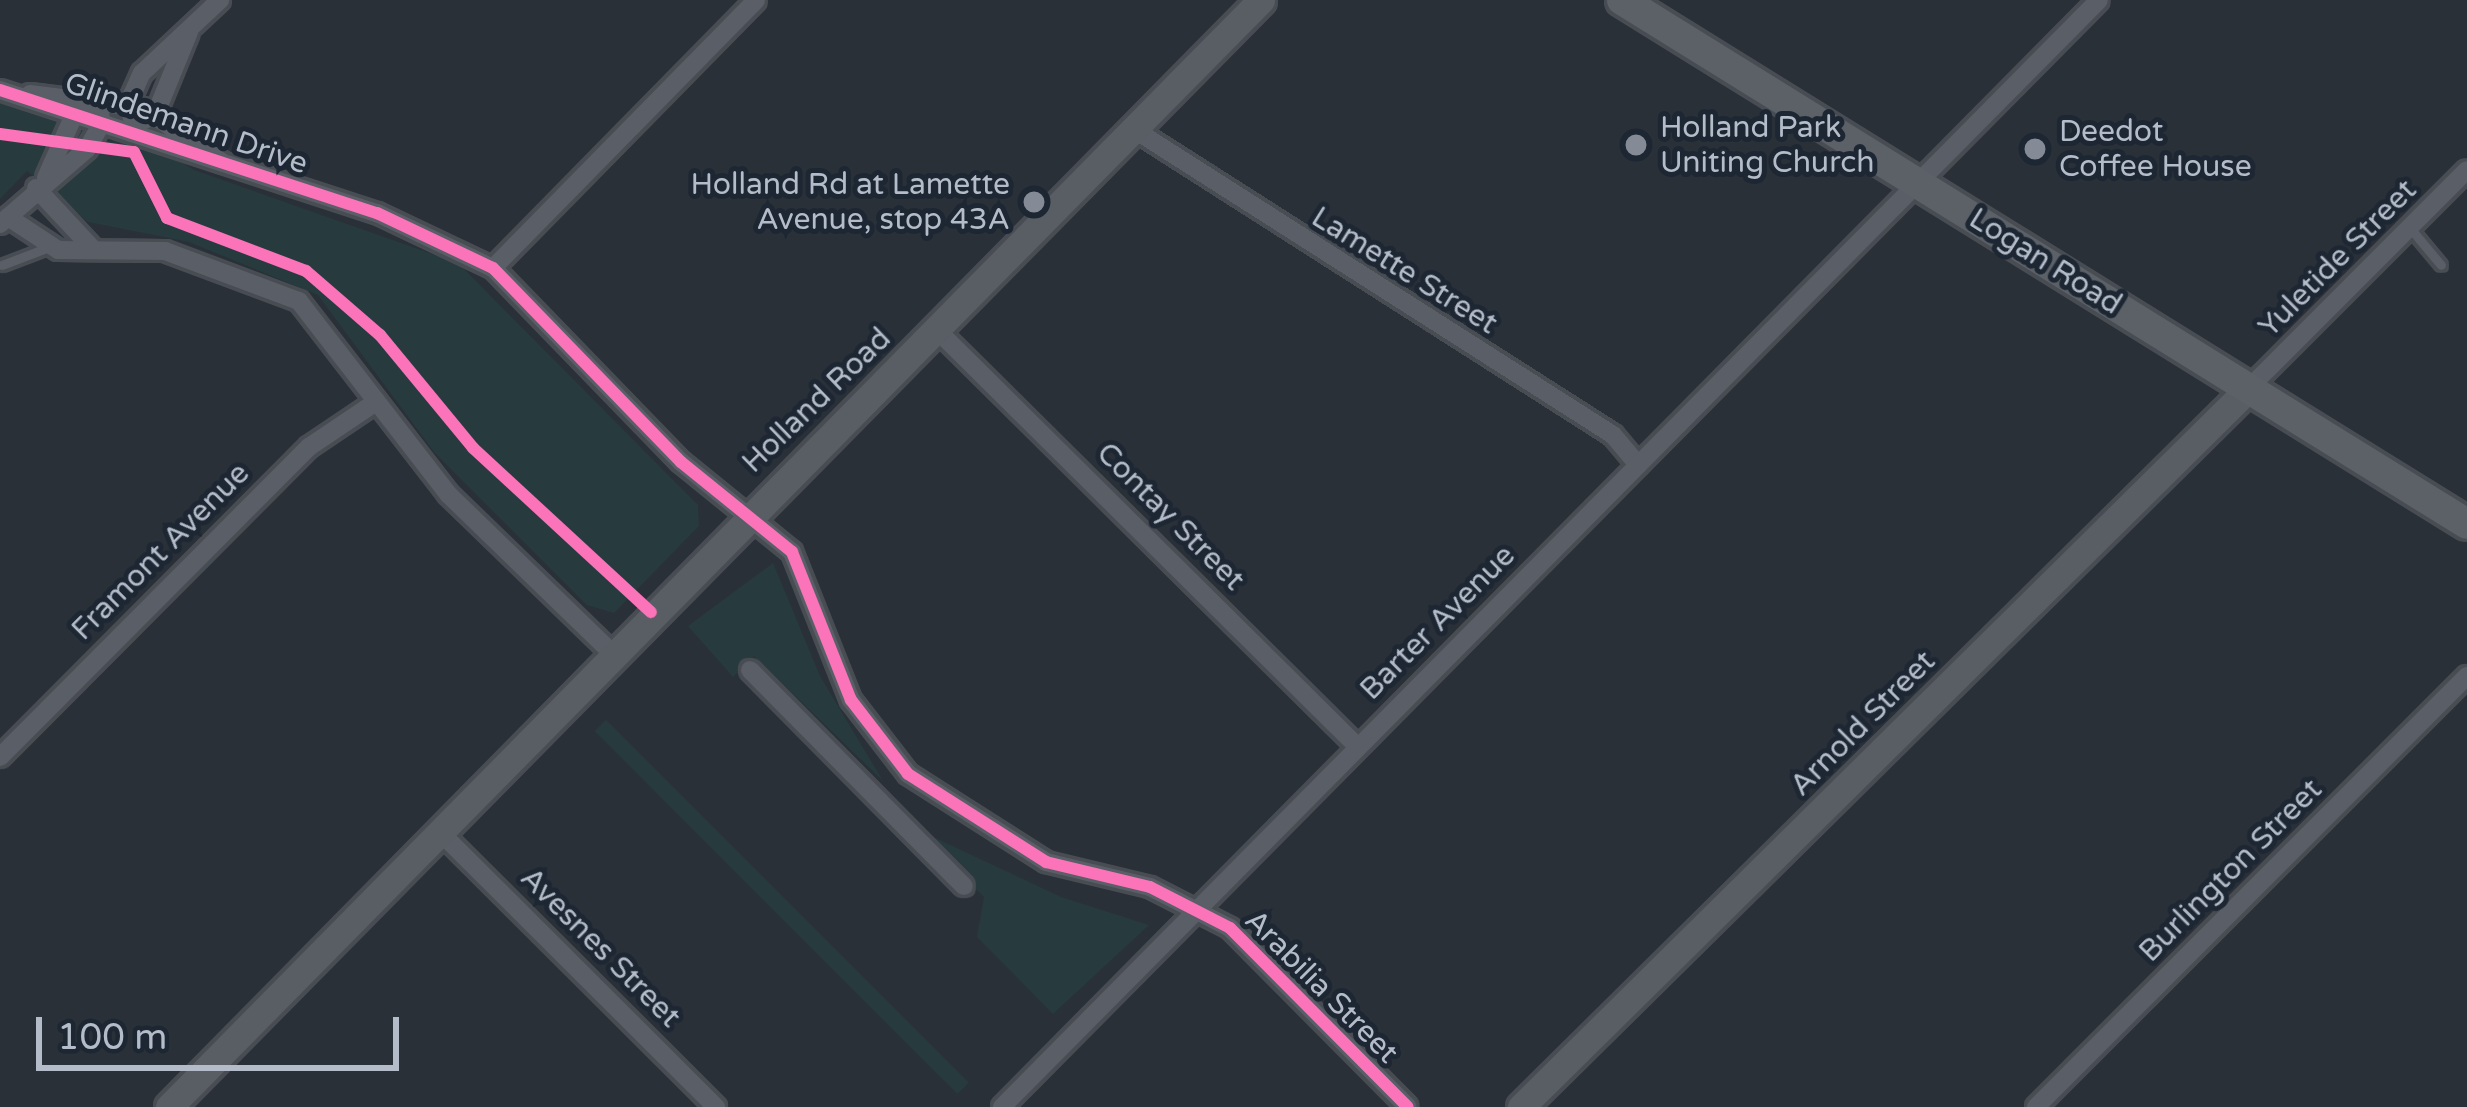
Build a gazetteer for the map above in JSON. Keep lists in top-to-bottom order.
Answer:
{
  "streets": {
    "main road": ["Logan Road", "Holland Road", "Arnold Street"],
    "street": [
      "Glindemann Drive",
      "Yuletide Street",
      "Lamette Street",
      "Contay Street",
      "Framont Avenue",
      "Barter Avenue",
      "Burlington Street",
      "Avesnes Street",
      "Arabilia Street"
    ]
  },
  "crossings": [
    ["Glindemann Drive", "Holland Road"],
    ["Glindemann Drive", "Barter Avenue"],
    ["Glindemann Drive", "Arabilia Street"],
    ["Yuletide Street", "Logan Road"],
    ["Yuletide Street", "Arnold Street"],
    ["Logan Road", "Barter Avenue"],
    ["Logan Road", "Arnold Street"],
    ["Lamette Street", "Holland Road"],
    ["Lamette Street", "Barter Avenue"],
    ["Holland Road", "Contay Street"],
    ["Holland Road", "Avesnes Street"],
    ["Contay Street", "Barter Avenue"],
    ["Barter Avenue", "Arabilia Street"]
  ],
  "places": ["Holland Park Uniting Church", "Deedot Coffee House", "Holland Rd at Lamette Avenue, stop 43A"],
  "scale_bar": "100 m"
}
